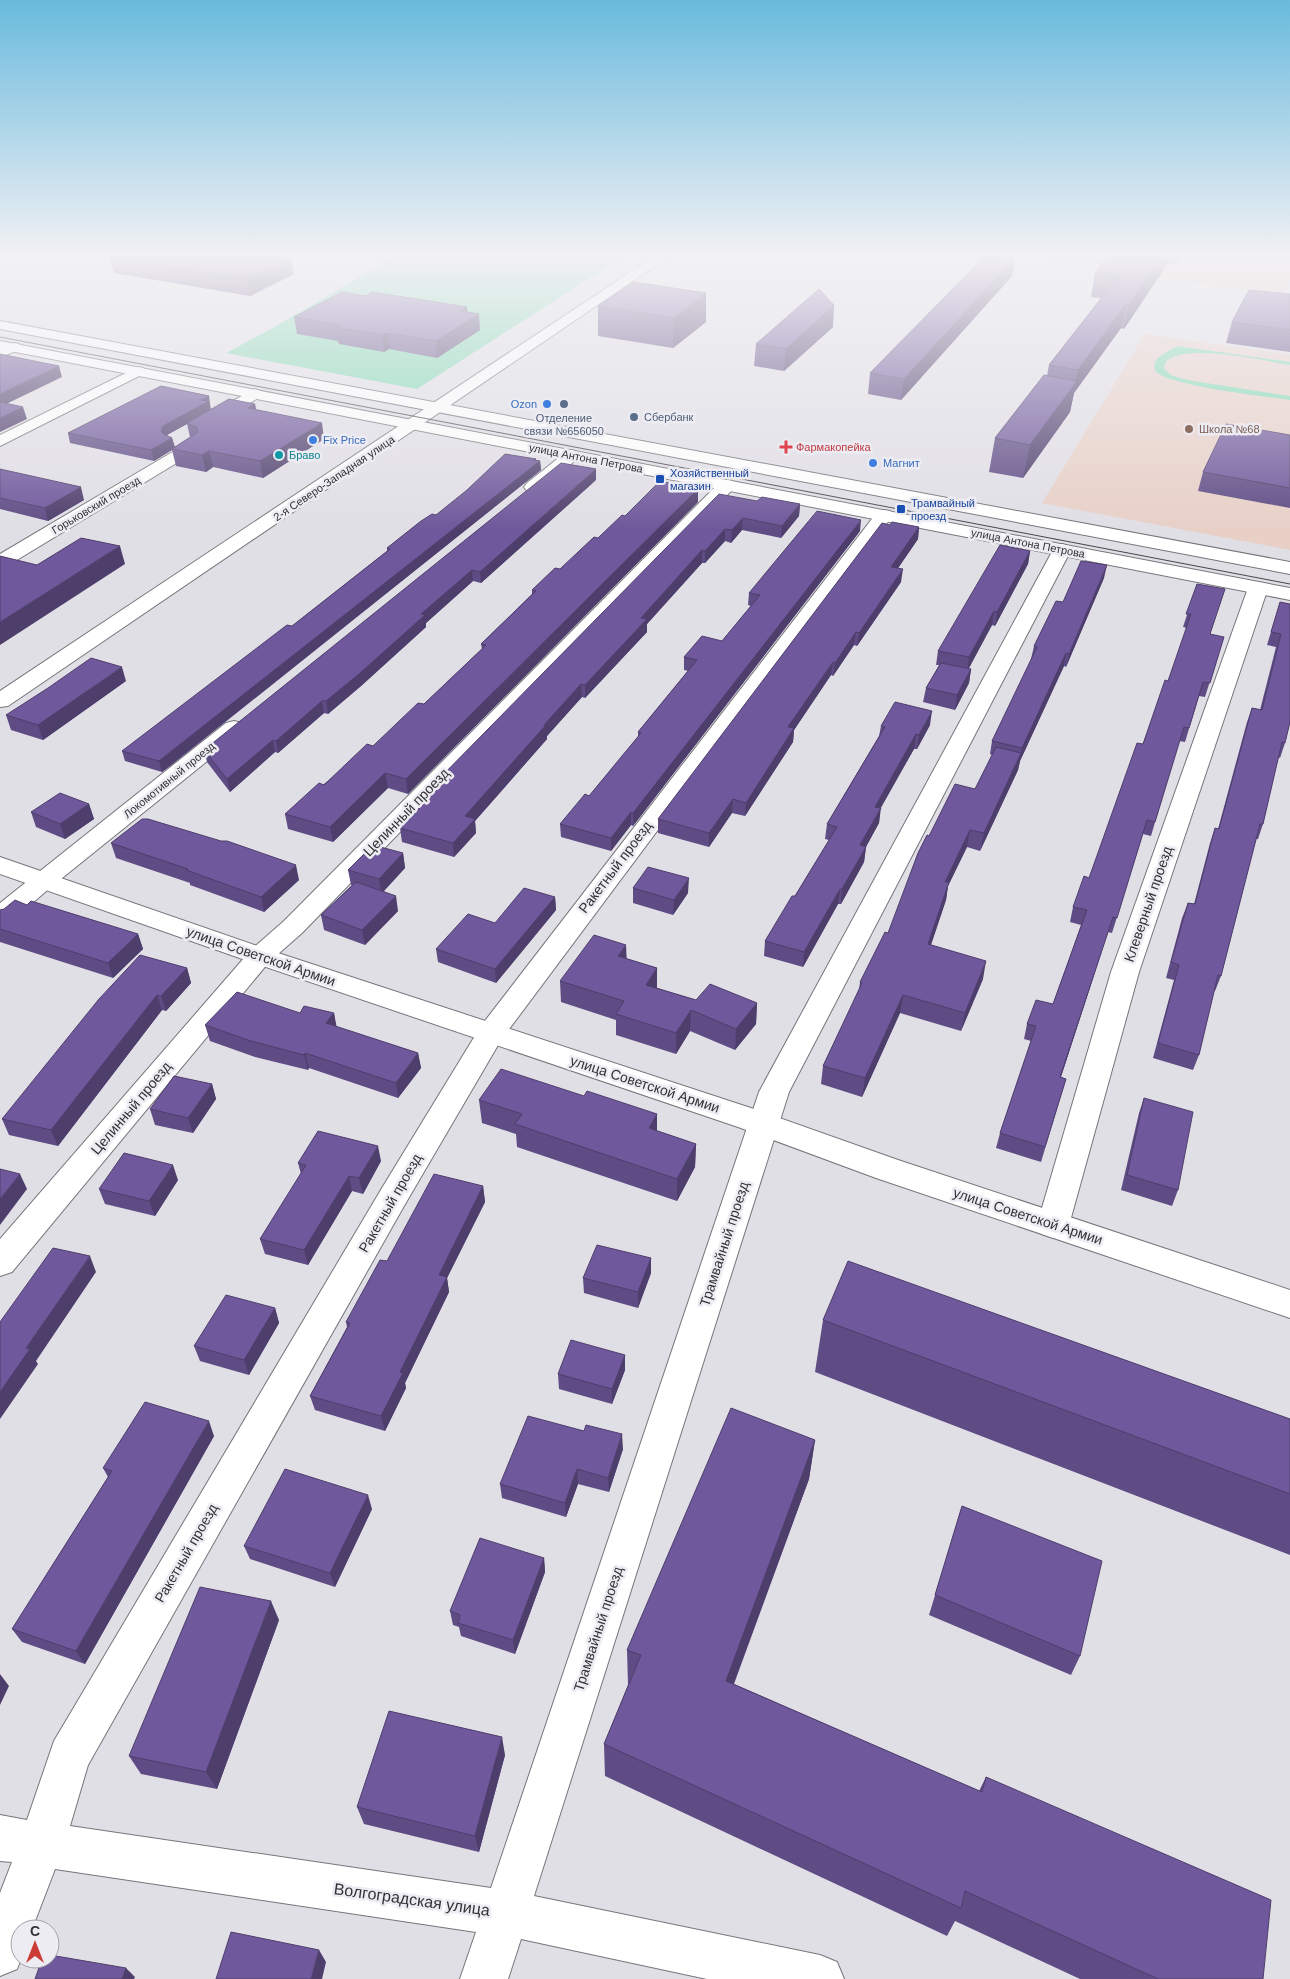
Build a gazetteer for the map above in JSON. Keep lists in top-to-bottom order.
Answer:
{
  "streets": {
    "street": [
      "улица Антона Петрова",
      "2-я Северо-Западная улица",
      "Горьковский проезд",
      "Локомотивный проезд",
      "Целинный проезд",
      "Ракетный проезд",
      "Клеверный проезд",
      "улица Советской Армии",
      "Трамвайный проезд",
      "Волгоградская улица"
    ]
  },
  "crossings": [
    ["улица Антона Петрова", "2-я Северо-Западная улица"],
    ["улица Антона Петрова", "Горьковский проезд"],
    ["улица Антона Петрова", "Целинный проезд"],
    ["улица Антона Петрова", "Ракетный проезд"],
    ["улица Антона Петрова", "Клеверный проезд"],
    ["улица Антона Петрова", "Трамвайный проезд"],
    ["Локомотивный проезд", "улица Советской Армии"],
    ["Целинный проезд", "улица Советской Армии"],
    ["Ракетный проезд", "улица Советской Армии"],
    ["Ракетный проезд", "Волгоградская улица"],
    ["Клеверный проезд", "улица Советской Армии"],
    ["улица Советской Армии", "Трамвайный проезд"],
    ["Трамвайный проезд", "Волгоградская улица"]
  ],
  "places": {
    "other": [
      "Ozon",
      "Отделение связи №656050",
      "Сбербанк",
      "Школа №68",
      "Fix Price",
      "Браво",
      "Магнит"
    ],
    "health": ["Фармакопейка"],
    "transit": ["Хозяйственный магазин", "Трамвайный проезд"]
  },
  "north": "top"
}
